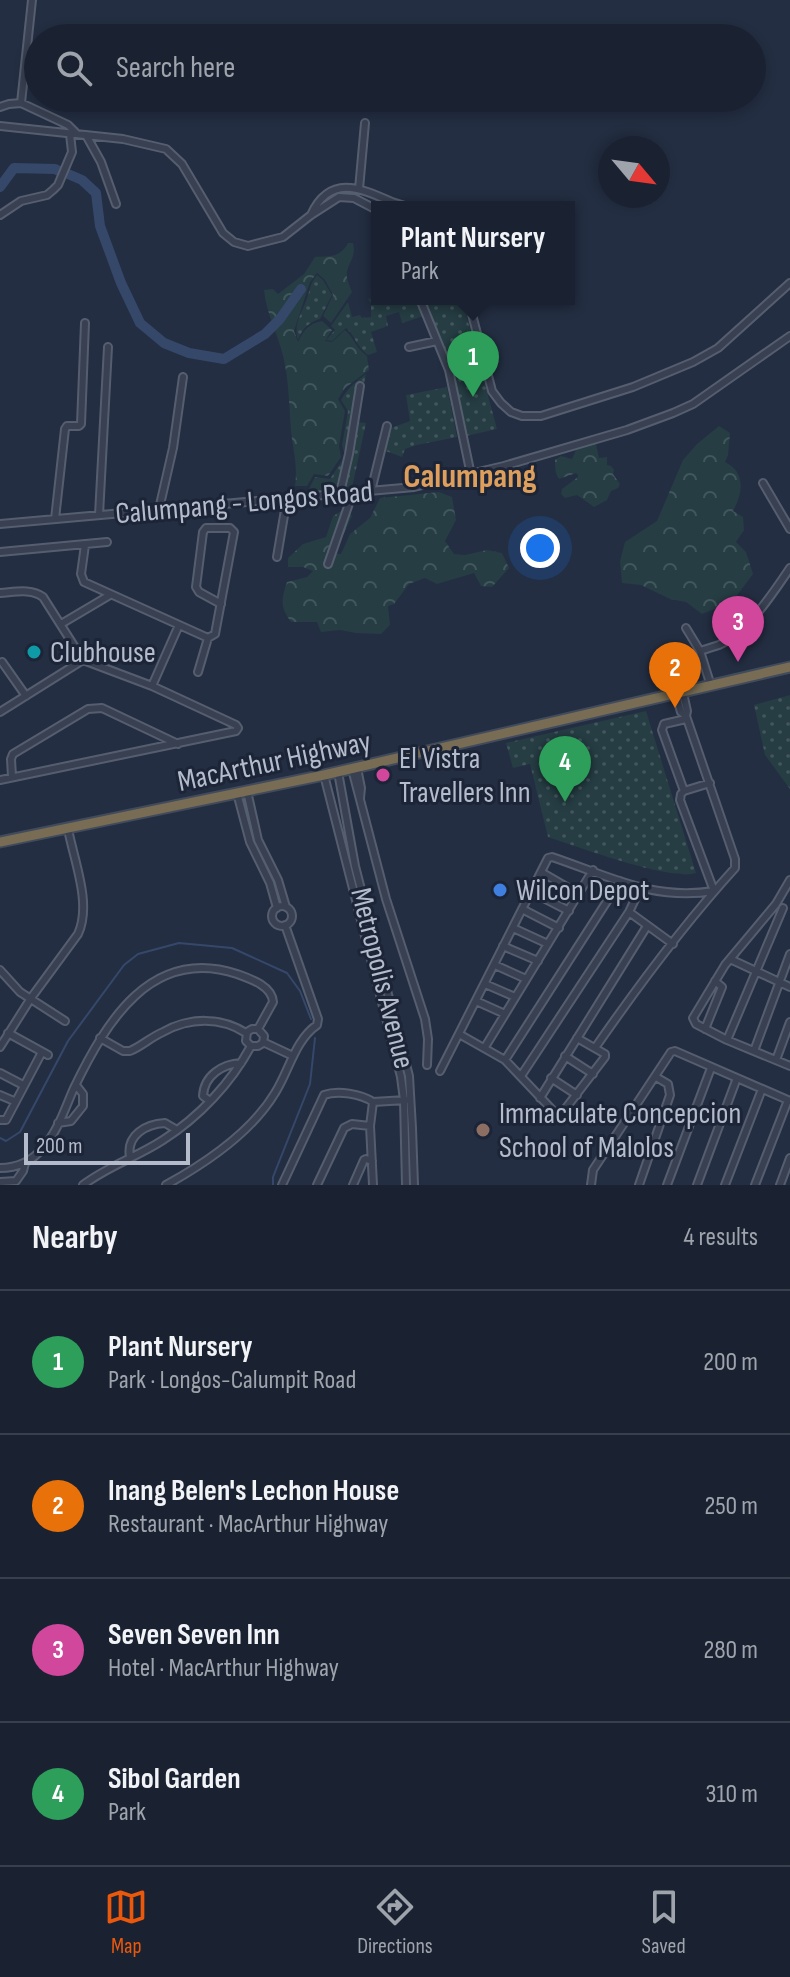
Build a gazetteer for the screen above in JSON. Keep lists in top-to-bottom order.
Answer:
{
  "streets": {
    "highway": ["MacArthur Highway"],
    "street": ["Calumpang - Longos Road", "Metropolis Avenue"]
  },
  "crossings": [
    ["MacArthur Highway", "Metropolis Avenue"]
  ],
  "districts": ["Calumpang"],
  "places": [
    "Clubhouse",
    "El Vistra Travellers Inn",
    "Wilcon Depot",
    "Immaculate Concepcion School of Malolos"
  ],
  "scale_bar": "200 m",
  "north": "bottom right",
  "page": {
    "search": "Search here",
    "popup": ["Plant Nursery", "Park"],
    "pins": [
      "1",
      "3",
      "2",
      "4"
    ],
    "scale": "200 m",
    "heading": ["Nearby", "4 results"],
    "list": [
      {
        "mark": "1",
        "name": "Plant Nursery",
        "note": "Park · Longos-Calumpit Road",
        "value": "200 m"
      },
      {
        "mark": "2",
        "name": "Inang Belen's Lechon House",
        "note": "Restaurant · MacArthur Highway",
        "value": "250 m"
      },
      {
        "mark": "3",
        "name": "Seven Seven Inn",
        "note": "Hotel · MacArthur Highway",
        "value": "280 m"
      },
      {
        "mark": "4",
        "name": "Sibol Garden",
        "note": "Park",
        "value": "310 m"
      }
    ],
    "nav": ["Map", "Directions", "Saved"]
  }
}
